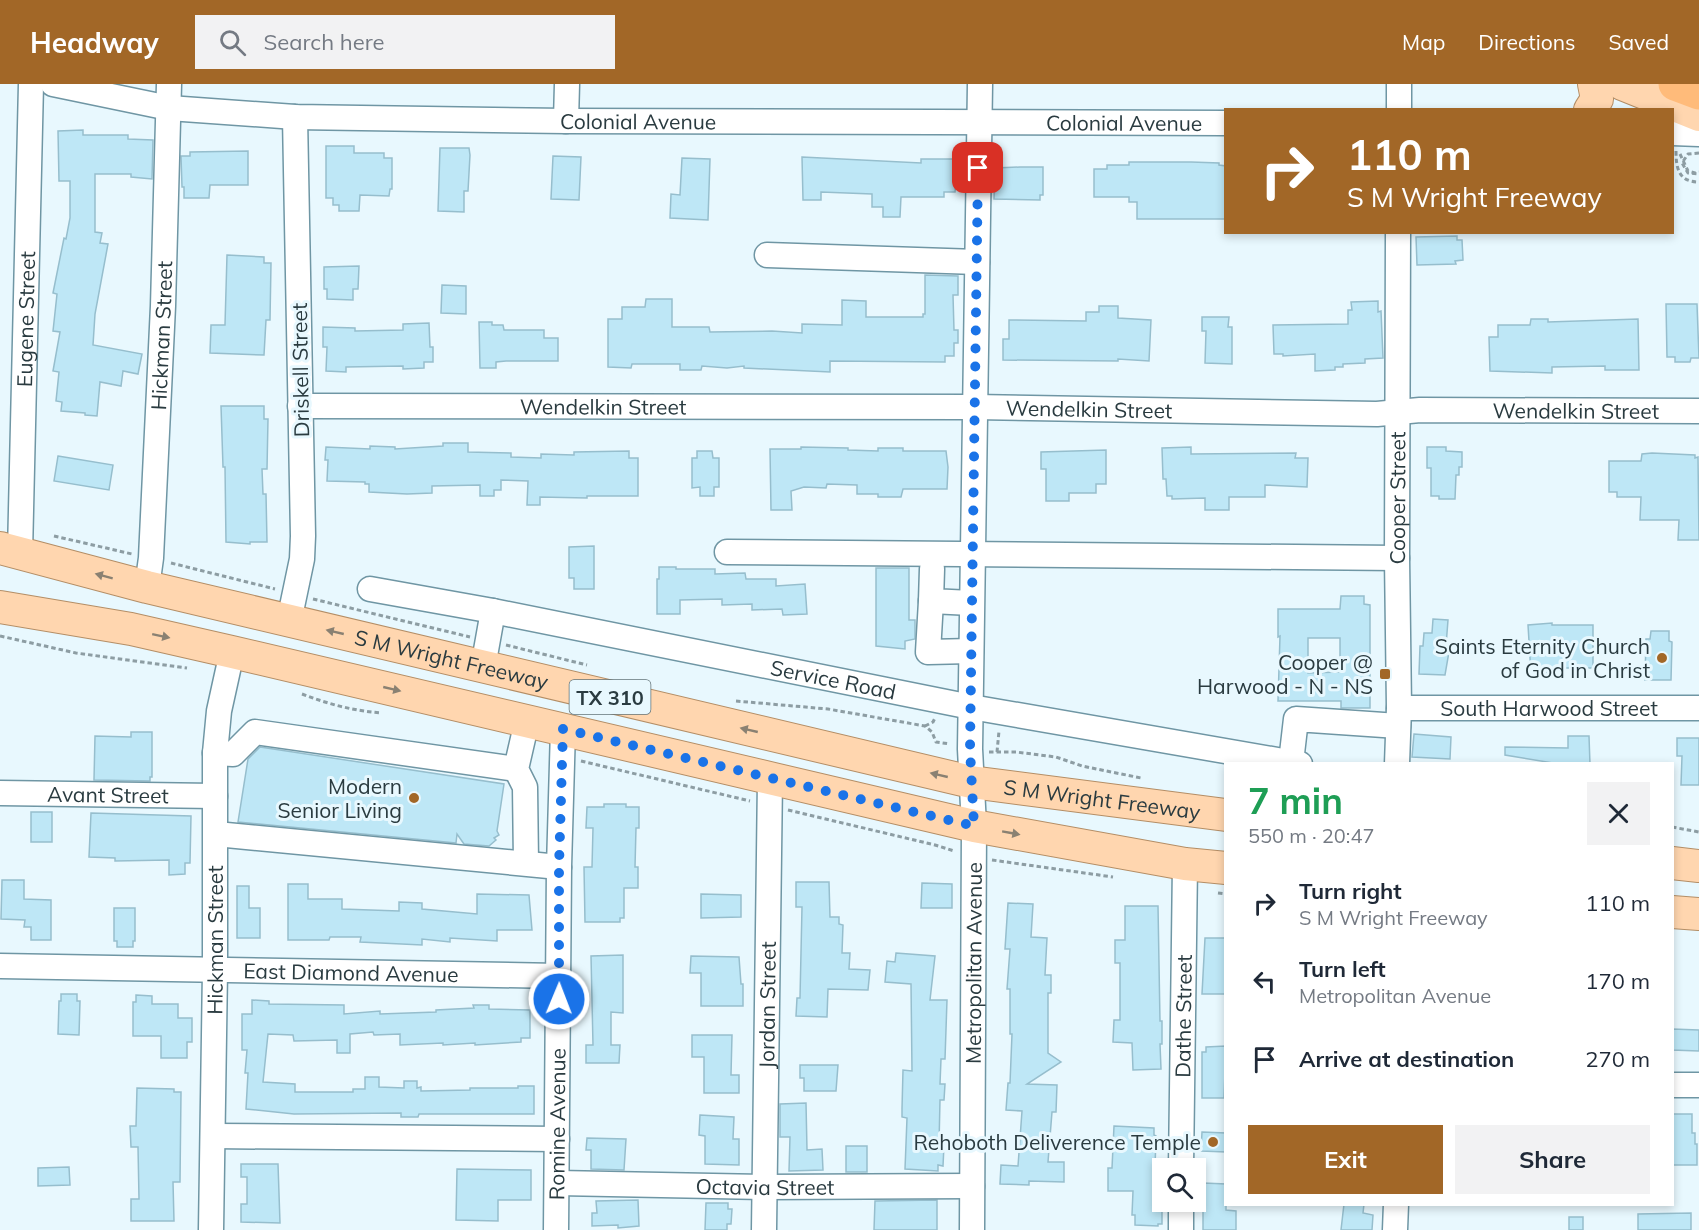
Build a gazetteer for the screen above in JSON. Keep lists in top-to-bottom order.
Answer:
{
  "streets": {
    "main road": ["S M Wright Freeway", "TX 310"],
    "street": [
      "Colonial Avenue",
      "Eugene Street",
      "Hickman Street",
      "Driskell Street",
      "Wendelkin Street",
      "Cooper Street",
      "Service Road",
      "South Harwood Street",
      "Avant Street",
      "Metropolitan Avenue",
      "East Diamond Avenue",
      "Jordan Street",
      "Dathe Street",
      "Romine Avenue",
      "Octavia Street"
    ]
  },
  "crossings": [
    ["Colonial Avenue", "Hickman Street"],
    ["Colonial Avenue", "Driskell Street"],
    ["Colonial Avenue", "Metropolitan Avenue"],
    ["Eugene Street", "S M Wright Freeway"],
    ["Hickman Street", "S M Wright Freeway"],
    ["Hickman Street", "Avant Street"],
    ["Hickman Street", "East Diamond Avenue"],
    ["Driskell Street", "Wendelkin Street"],
    ["Driskell Street", "S M Wright Freeway"],
    ["Wendelkin Street", "Cooper Street"],
    ["Wendelkin Street", "Metropolitan Avenue"],
    ["Cooper Street", "South Harwood Street"],
    ["S M Wright Freeway", "Metropolitan Avenue"],
    ["S M Wright Freeway", "Jordan Street"],
    ["S M Wright Freeway", "Dathe Street"],
    ["S M Wright Freeway", "Romine Avenue"],
    ["Service Road", "Metropolitan Avenue"],
    ["Metropolitan Avenue", "Octavia Street"],
    ["East Diamond Avenue", "Romine Avenue"],
    ["Jordan Street", "Octavia Street"],
    ["Romine Avenue", "Octavia Street"]
  ],
  "places": {
    "other": ["Saints Eternity Church of God in Christ", "Modern Senior Living", "Rehoboth Deliverence Temple"],
    "transit": ["Cooper @ Harwood - N - NS"]
  },
  "page": {
    "header": "Headway",
    "search": "Search here",
    "nav": ["Map", "Directions", "Saved"],
    "turn": ["110 m", "S M Wright Freeway"],
    "heading": ["7 min", "550 m · 20:47"],
    "list": [
      {
        "name": "Turn right",
        "note": "S M Wright Freeway",
        "value": "110 m"
      },
      {
        "name": "Turn left",
        "note": "Metropolitan Avenue",
        "value": "170 m"
      },
      {
        "name": "Arrive at destination",
        "value": "270 m"
      }
    ],
    "buttons": ["Exit", "Share"]
  }
}
